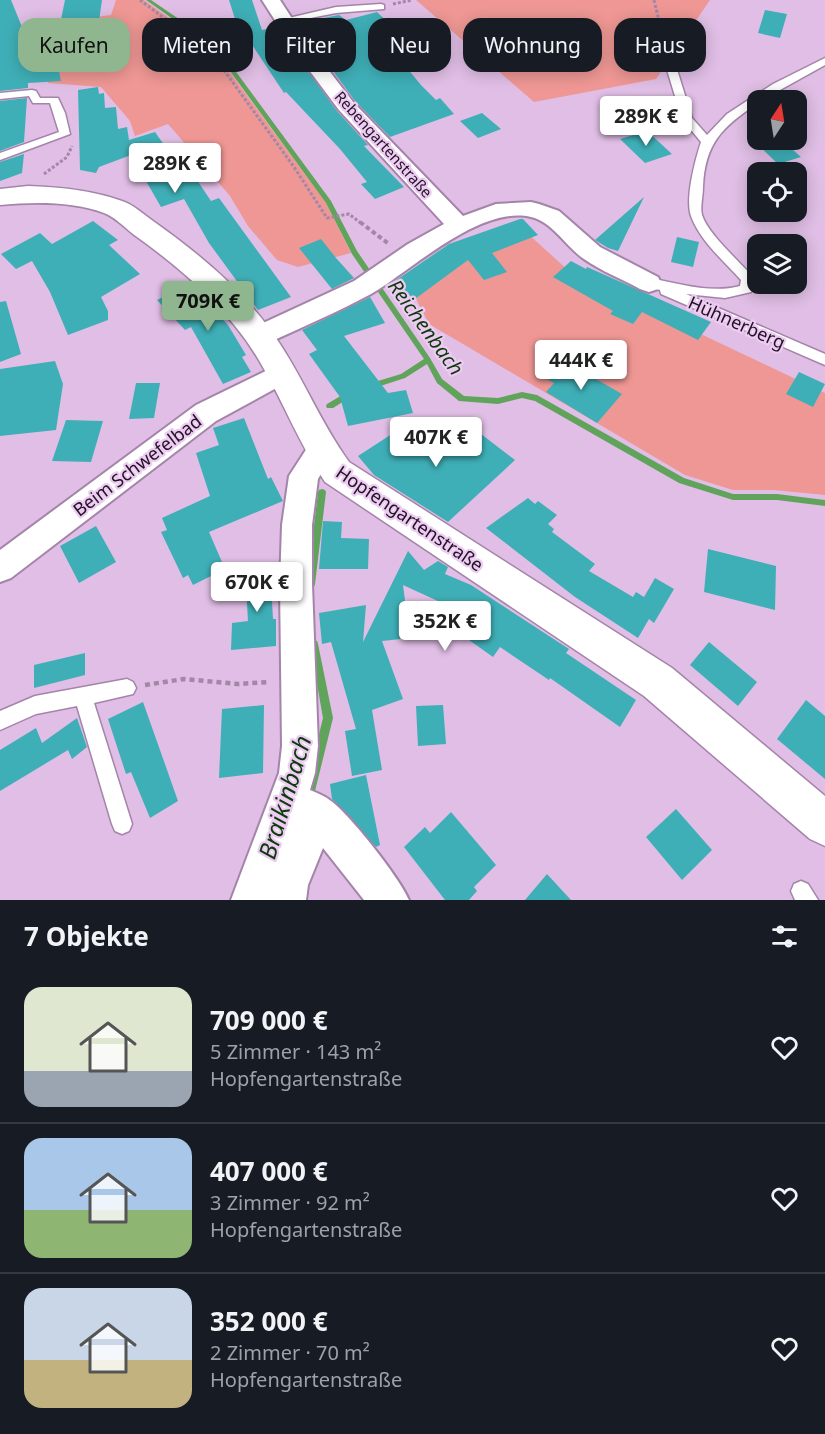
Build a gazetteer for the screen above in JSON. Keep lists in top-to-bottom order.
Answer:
{
  "streets": {
    "street": ["Rebengartenstraße", "Beim Schwefelbad", "Hopfengartenstraße"],
    "lane": ["Hühnerberg"]
  },
  "crossings": [
    ["Beim Schwefelbad", "Hopfengartenstraße"]
  ],
  "water": ["Reichenbach", "Braikinbach"],
  "north": "top",
  "page": {
    "chip": [
      "Kaufen",
      "Mieten",
      "Filter",
      "Neu",
      "Wohnung",
      "Haus"
    ],
    "price": [
      "289K €",
      "289K €",
      "709K €",
      "444K €",
      "407K €",
      "670K €",
      "352K €"
    ],
    "heading": "7 Objekte",
    "list": [
      {
        "name": "709 000 €",
        "note": "5 Zimmer · 143 m² · Hopfengartenstraße"
      },
      {
        "name": "407 000 €",
        "note": "3 Zimmer · 92 m² · Hopfengartenstraße"
      },
      {
        "name": "352 000 €",
        "note": "2 Zimmer · 70 m² · Hopfengartenstraße"
      }
    ]
  }
}
